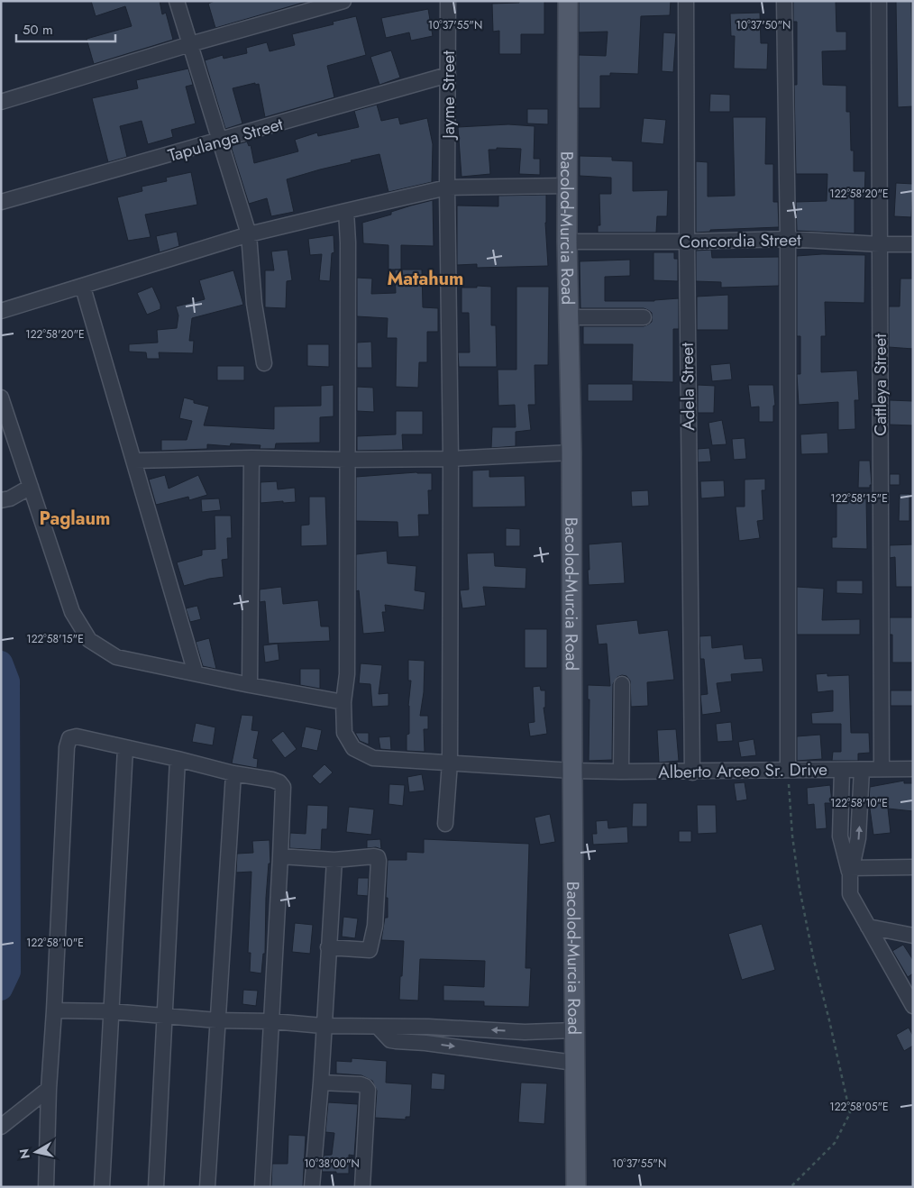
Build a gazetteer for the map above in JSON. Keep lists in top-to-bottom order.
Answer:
{
  "streets": {
    "main road": ["Bacolod-Murcia Road"],
    "street": [
      "Jayme Street",
      "Tapulanga Street",
      "Concordia Street",
      "Cattleya Street",
      "Adela Street",
      "Alberto Arceo Sr. Drive"
    ]
  },
  "crossings": [
    ["Jayme Street", "Tapulanga Street"],
    ["Jayme Street", "Alberto Arceo Sr. Drive"],
    ["Bacolod-Murcia Road", "Concordia Street"],
    ["Bacolod-Murcia Road", "Alberto Arceo Sr. Drive"],
    ["Concordia Street", "Cattleya Street"],
    ["Concordia Street", "Adela Street"],
    ["Cattleya Street", "Alberto Arceo Sr. Drive"],
    ["Adela Street", "Alberto Arceo Sr. Drive"]
  ],
  "districts": ["Matahum", "Paglaum"],
  "scale_bar": "50 m",
  "north": "left",
  "coordinates": [
    "10°37'55\"N",
    "10°37'50\"N",
    "122°58'20\"E",
    "122°58'15\"E",
    "122°58'10\"E",
    "122°58'05\"E",
    "10°38'00\"N"
  ]
}
